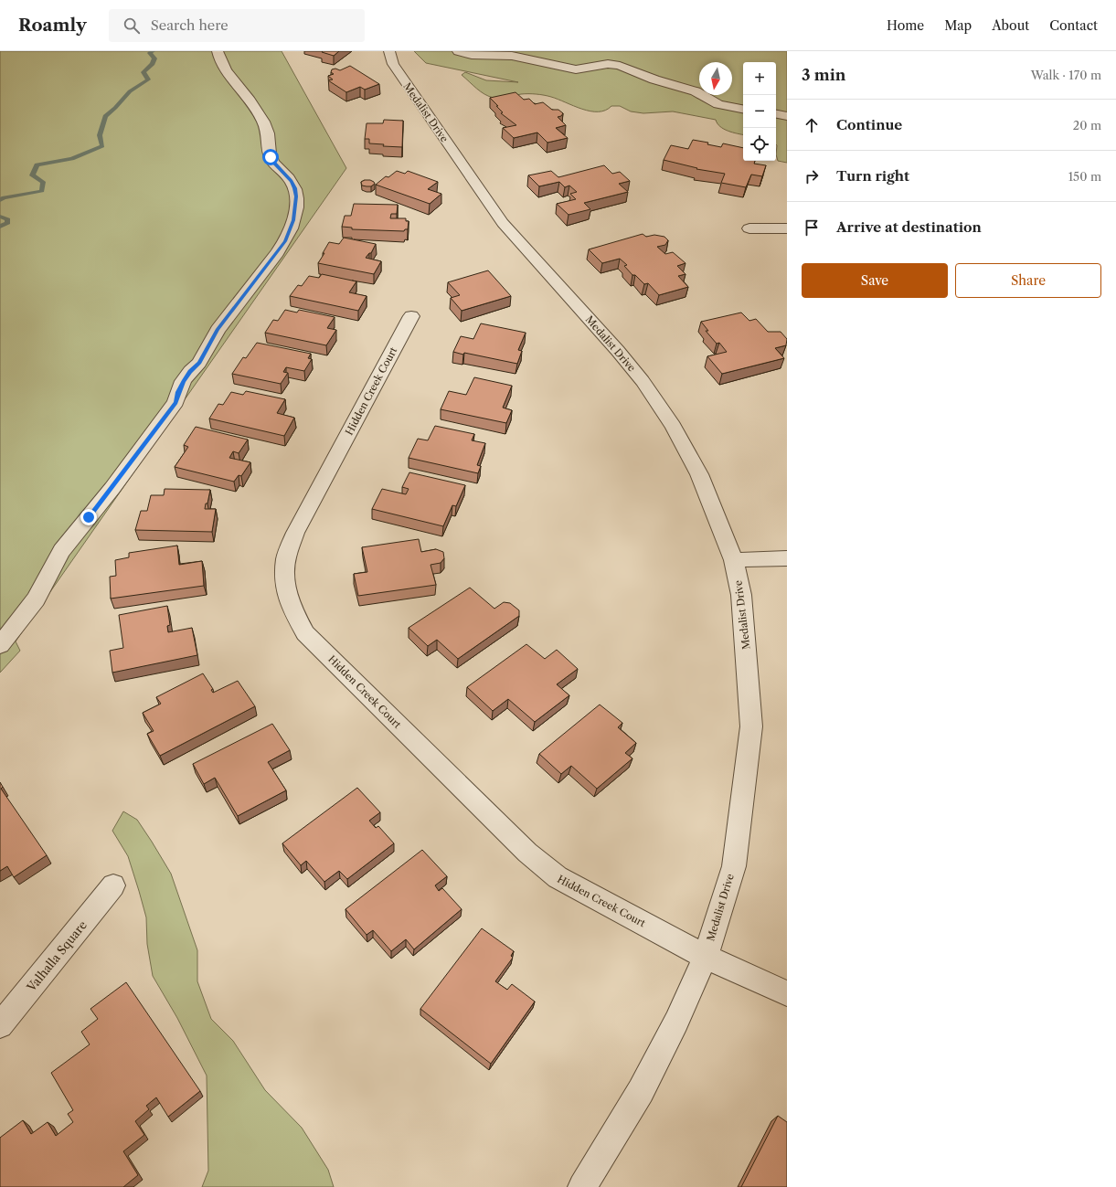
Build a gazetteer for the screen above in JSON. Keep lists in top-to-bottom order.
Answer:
{
  "streets": {
    "street": ["Medalist Drive", "Hidden Creek Court", "Valhalla Square"]
  },
  "crossings": [
    ["Medalist Drive", "Hidden Creek Court"]
  ],
  "north": "bottom",
  "page": {
    "header": "Roamly",
    "search": "Search here",
    "nav": [
      "Home",
      "Map",
      "About",
      "Contact"
    ],
    "heading": ["3 min", "Walk · 170 m"],
    "map_buttons": ["+", "−"],
    "list": [
      ["Continue", "20 m"],
      ["Turn right", "150 m"],
      "Arrive at destination"
    ],
    "buttons": ["Save", "Share"]
  }
}
